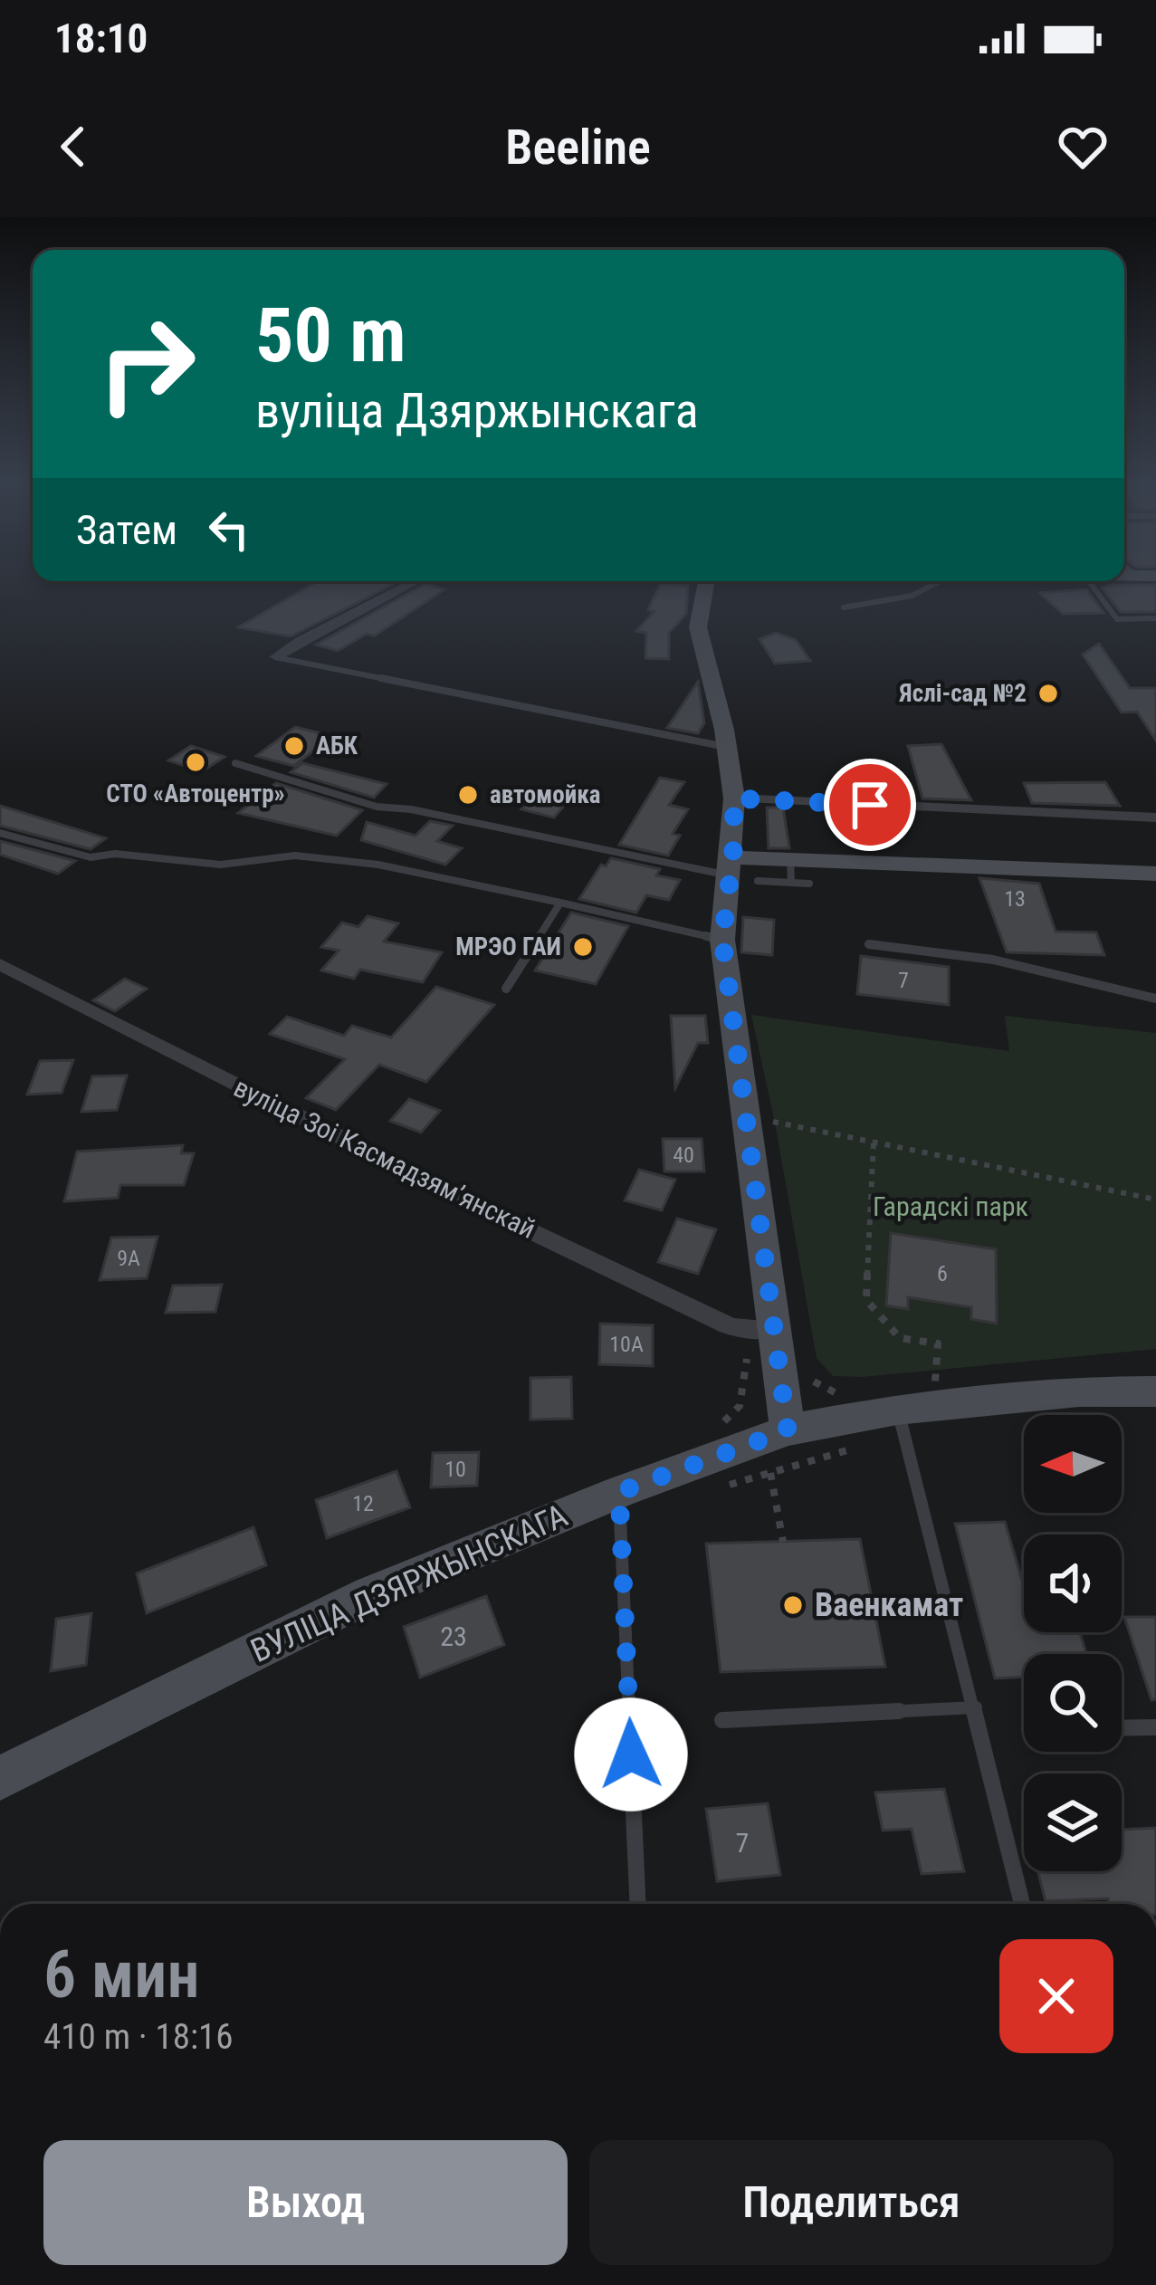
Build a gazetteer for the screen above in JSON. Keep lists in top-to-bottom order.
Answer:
{
  "streets": {
    "street": ["вуліца Зоі Касмадзямʼянскай", "ВУЛІЦА ДЗЯРЖЫНСКАГА"]
  },
  "parks": ["Гарадскі парк"],
  "places": [
    "Яслі-сад №2",
    "АБК",
    "СТО «Автоцентр»",
    "автомойка",
    "МРЭО ГАИ",
    "Ваенкамат"
  ],
  "house_numbers": [
    "13",
    "7",
    "40",
    "9А",
    "6",
    "10А",
    "10",
    "12",
    "23",
    "7"
  ],
  "north": "left",
  "page": {
    "status": "18:10",
    "header": "Beeline",
    "turn": ["50 m", "вуліца Дзяржынскага"],
    "then": "Затем",
    "heading": ["6 мин", "410 m · 18:16"],
    "buttons": ["Выход", "Поделиться"]
  }
}
